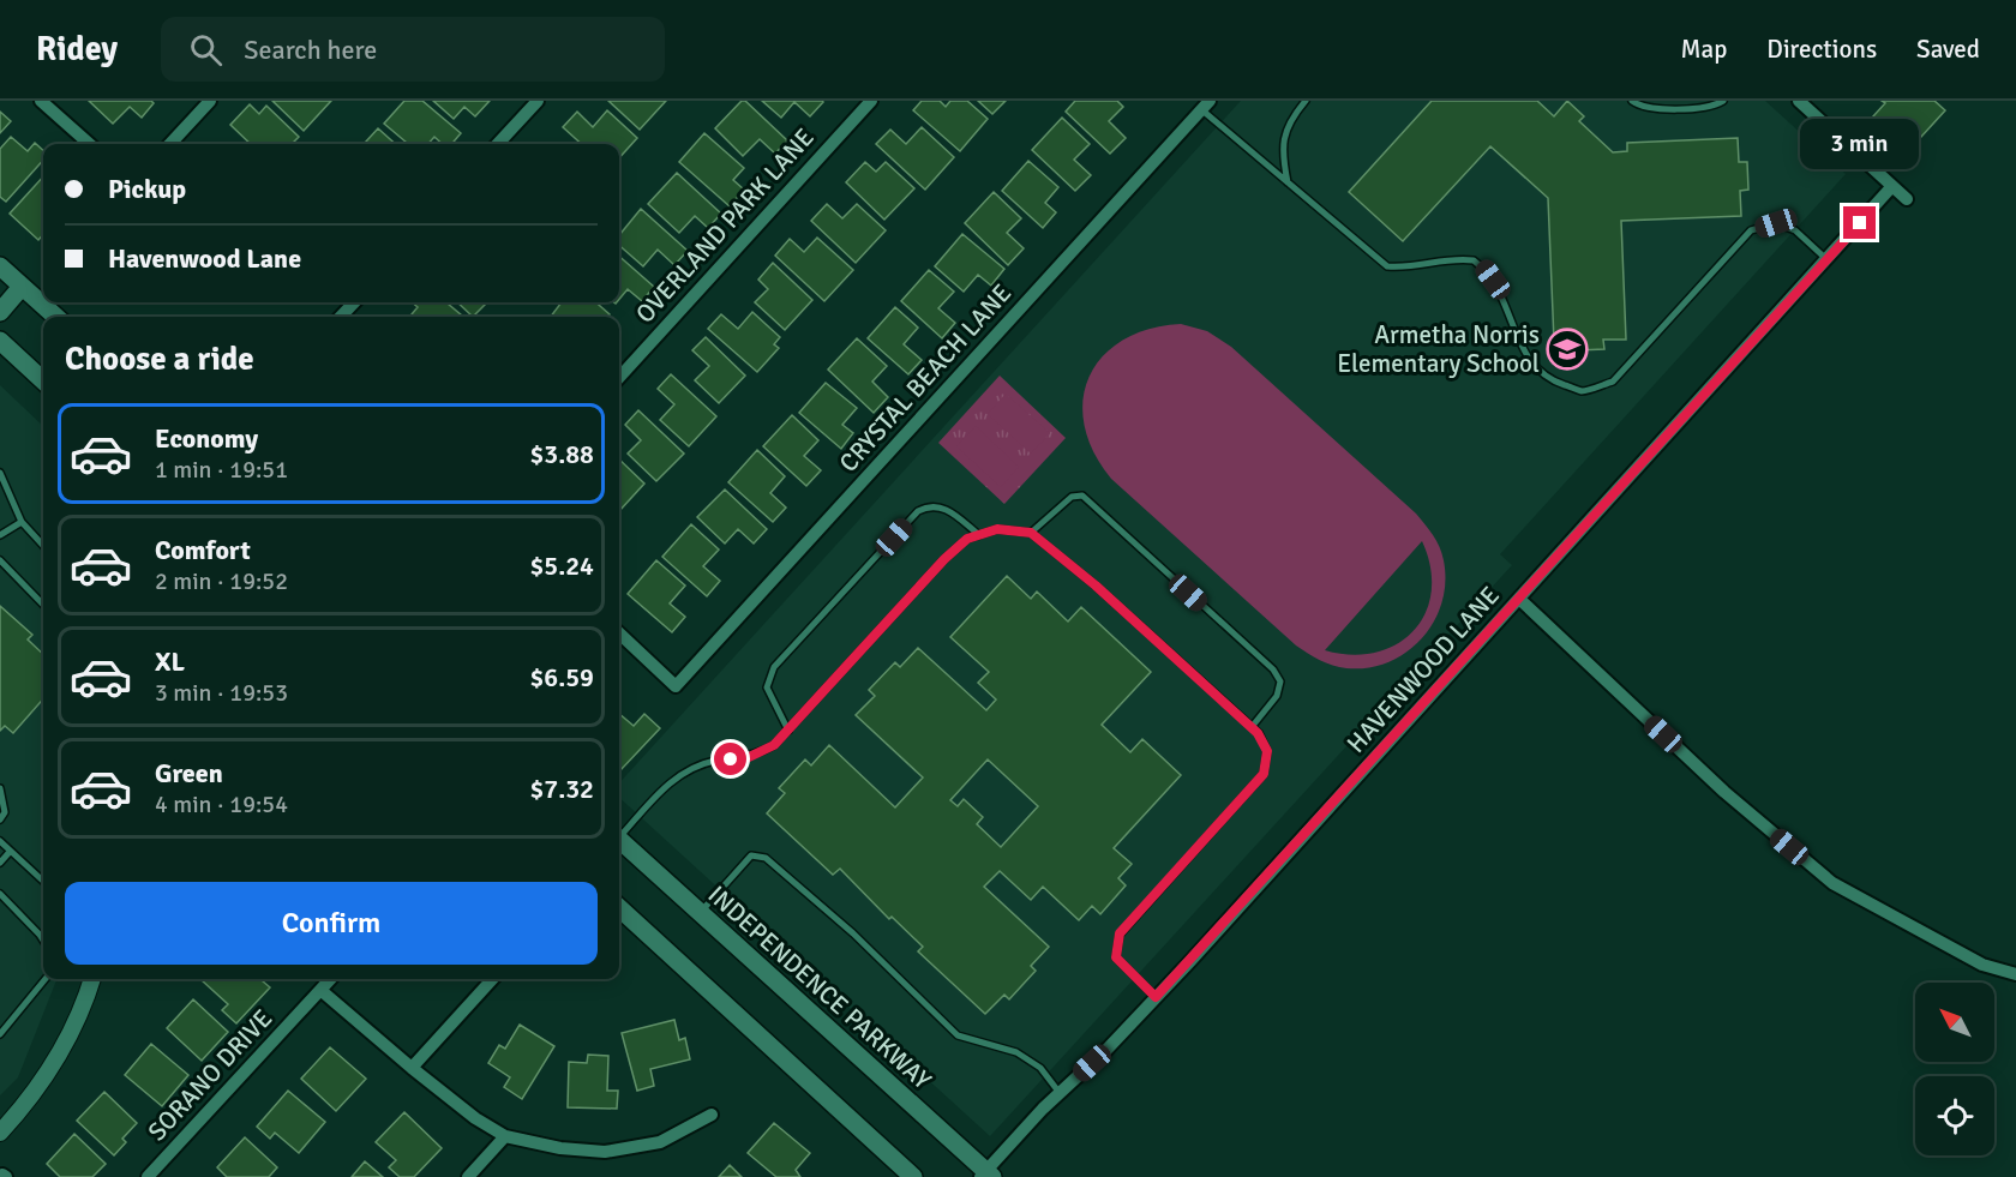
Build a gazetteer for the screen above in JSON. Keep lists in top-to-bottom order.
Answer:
{
  "streets": {
    "main road": ["INDEPENDENCE PARKWAY"],
    "street": [
      "OVERLAND PARK LANE",
      "CRYSTAL BEACH LANE",
      "HAVENWOOD LANE",
      "SORANO DRIVE"
    ]
  },
  "crossings": [
    ["HAVENWOOD LANE", "INDEPENDENCE PARKWAY"]
  ],
  "places": {
    "school or university": ["Armetha Norris Elementary School"]
  },
  "north": "top left",
  "page": {
    "header": "Ridey",
    "search": "Search here",
    "nav": ["Map", "Directions", "Saved"],
    "bubble": "3 min",
    "banner": ["Pickup", "Havenwood Lane"],
    "heading": "Choose a ride",
    "list": [
      {
        "name": "Economy",
        "note": "1 min · 19:51",
        "value": "$3.88"
      },
      {
        "name": "Comfort",
        "note": "2 min · 19:52",
        "value": "$5.24"
      },
      {
        "name": "XL",
        "note": "3 min · 19:53",
        "value": "$6.59"
      },
      {
        "name": "Green",
        "note": "4 min · 19:54",
        "value": "$7.32"
      }
    ],
    "buttons": "Confirm"
  }
}
